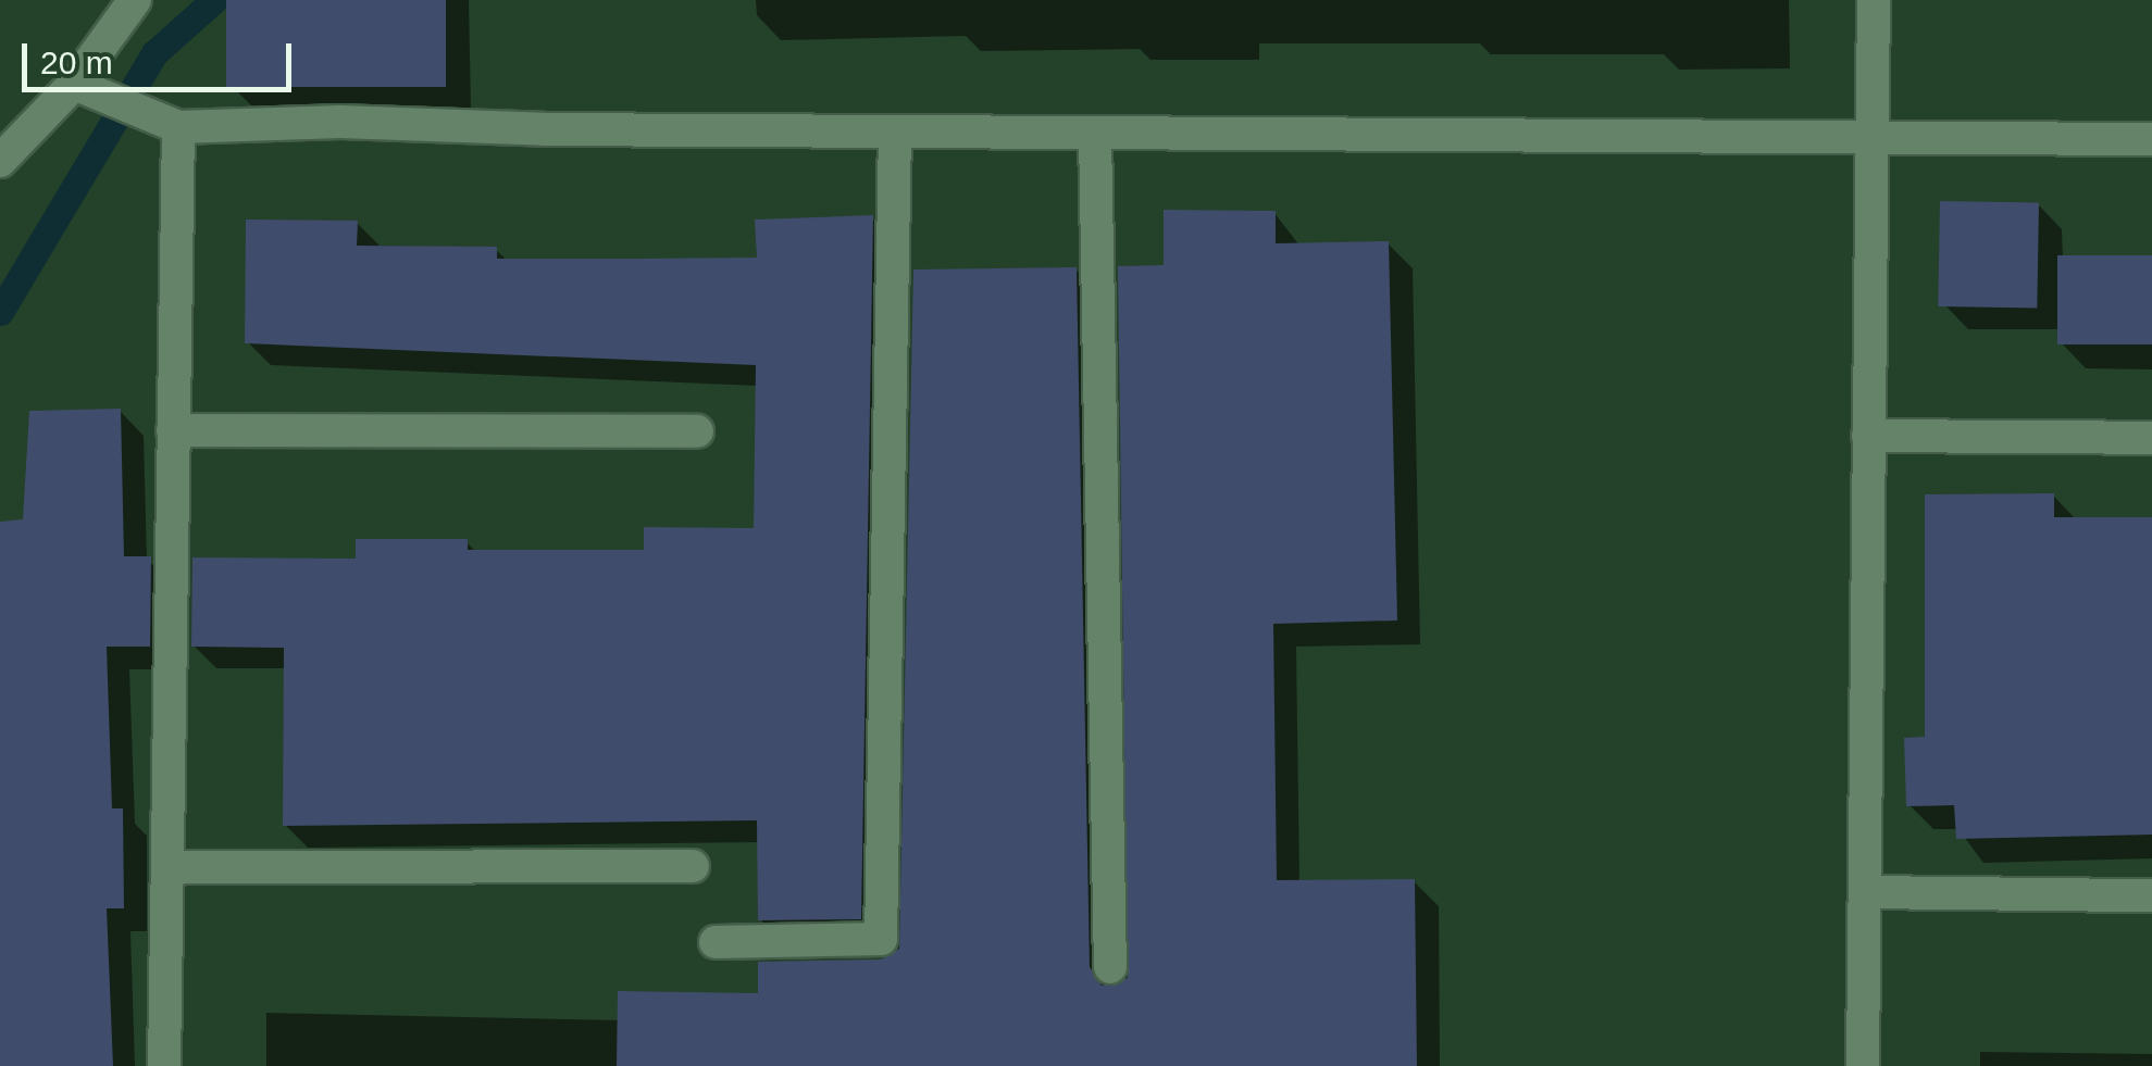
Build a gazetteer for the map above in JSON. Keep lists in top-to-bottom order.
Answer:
{
  "scale_bar": "20 m"
}
